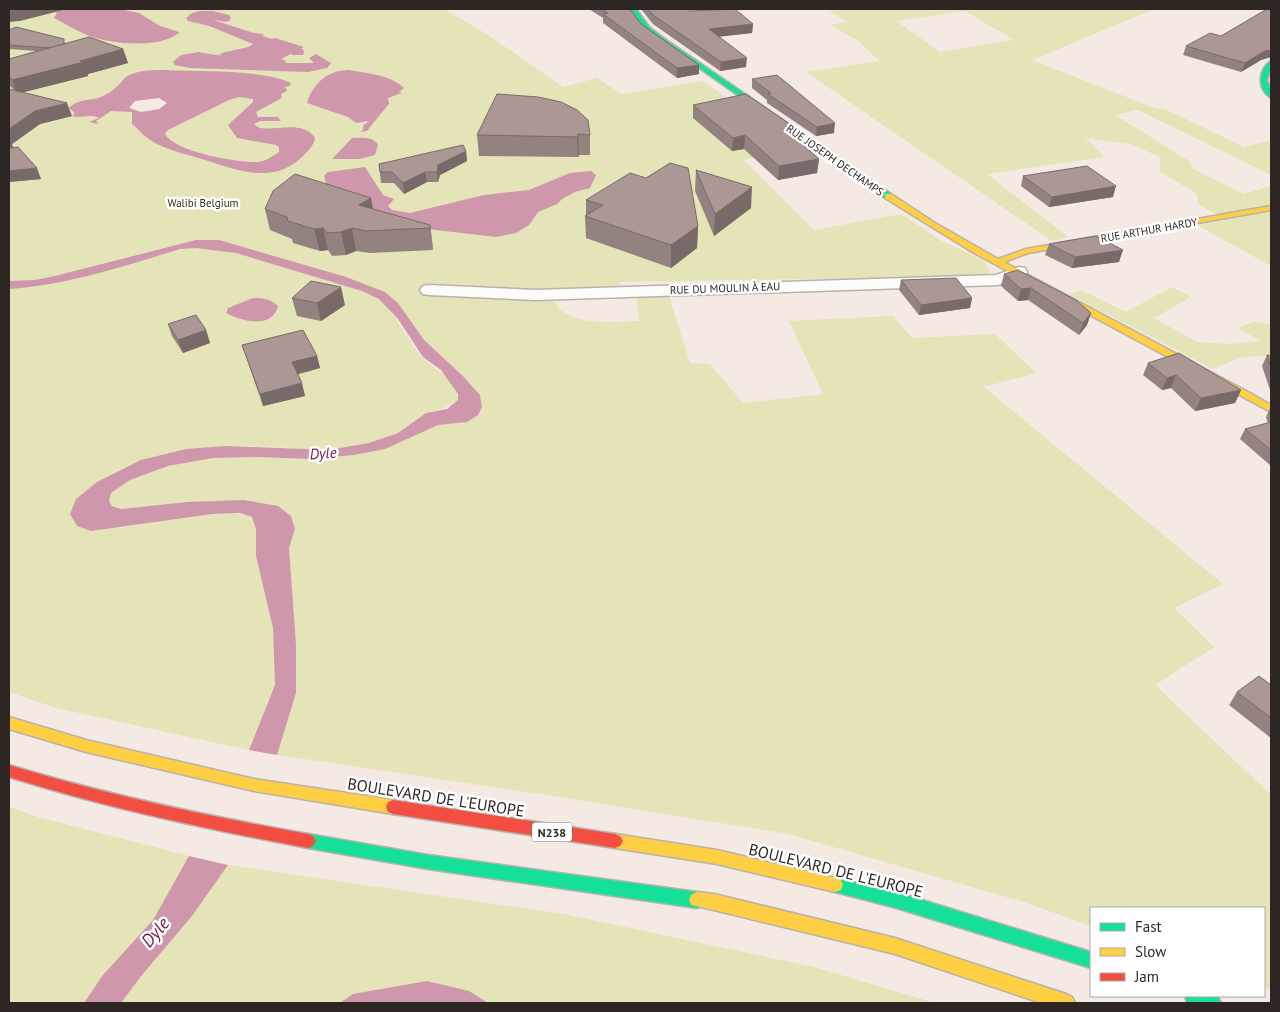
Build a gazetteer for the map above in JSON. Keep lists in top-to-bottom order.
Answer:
{
  "streets": {
    "main road": [
      "RUE JOSEPH DECHAMPS",
      "RUE ARTHUR HARDY",
      "BOULEVARD DE L'EUROPE",
      "N238"
    ],
    "street": ["RUE DU MOULIN À EAU"]
  },
  "crossings": [
    ["RUE JOSEPH DECHAMPS", "RUE ARTHUR HARDY"],
    ["RUE JOSEPH DECHAMPS", "RUE DU MOULIN À EAU"]
  ],
  "water": ["Dyle"],
  "parks": ["Walibi Belgium"],
  "legend": ["Fast", "Slow", "Jam"]
}
